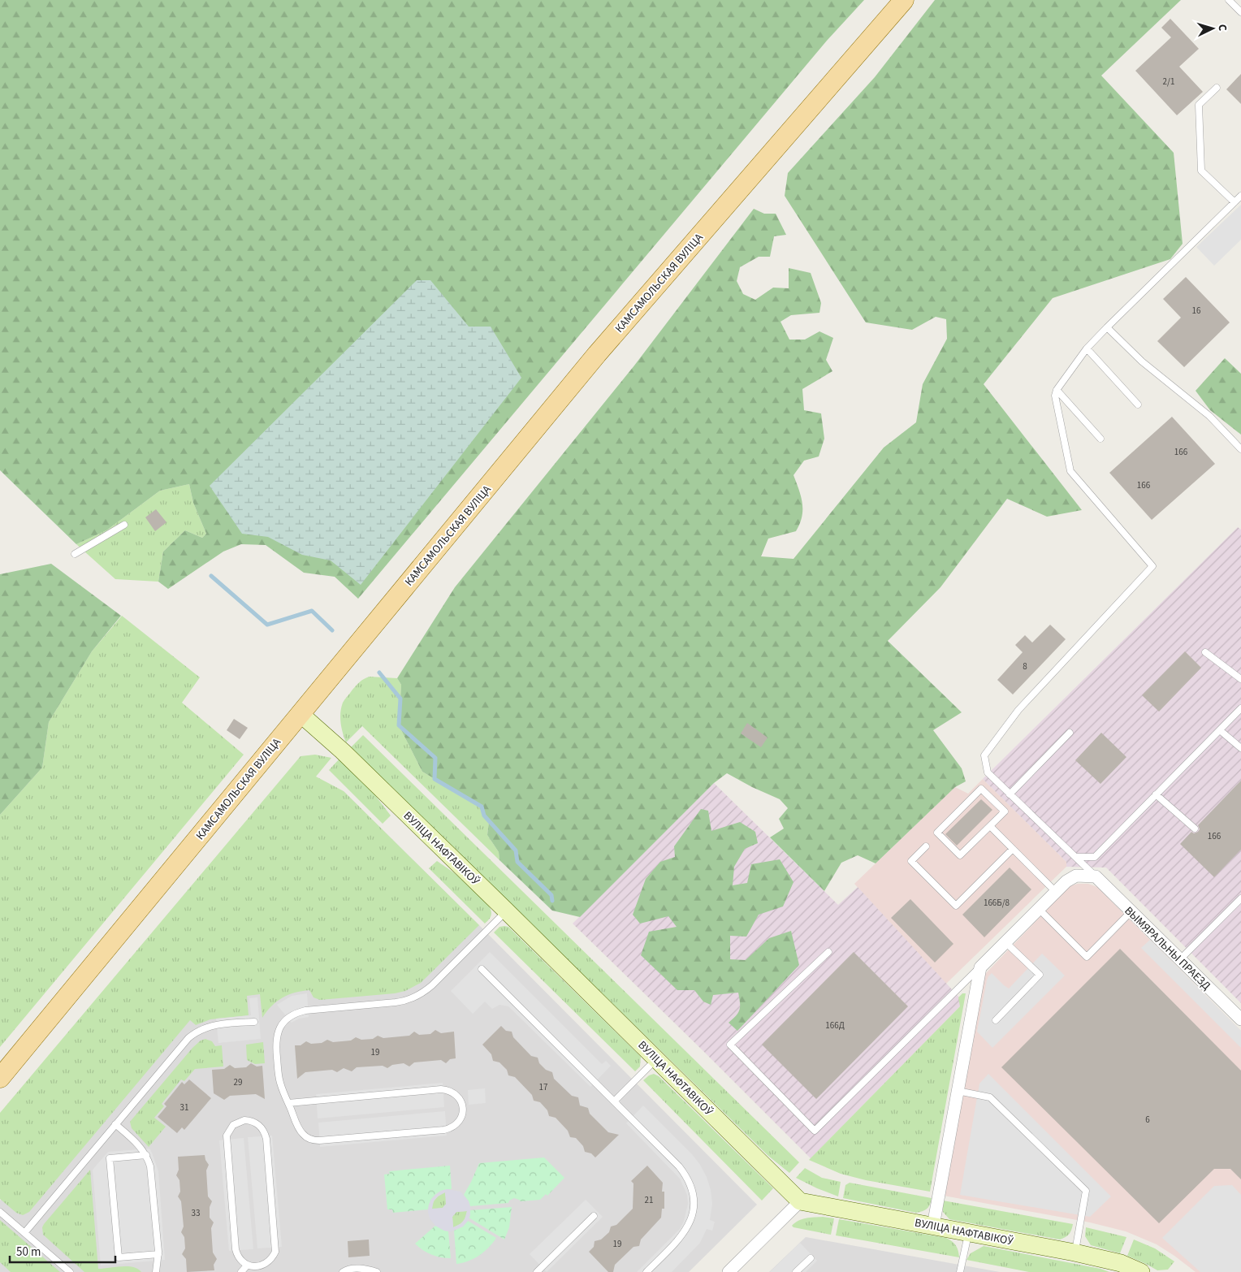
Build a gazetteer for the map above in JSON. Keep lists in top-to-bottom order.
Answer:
{
  "streets": {
    "main road": ["КАМСАМОЛЬСКАЯ ВУЛІЦА"],
    "street": ["ВУЛІЦА НАФТАВІКОЎ", "ВЫМЯРАЛЬНЫ ПРАЕЗД"]
  },
  "crossings": [
    ["КАМСАМОЛЬСКАЯ ВУЛІЦА", "ВУЛІЦА НАФТАВІКОЎ"]
  ],
  "house_numbers": [
    "2/1",
    "16",
    "166",
    "166",
    "8",
    "166",
    "166Б/8",
    "166Д",
    "19",
    "29",
    "17",
    "31",
    "6",
    "21",
    "33",
    "19"
  ],
  "scale_bar": "50 m",
  "north": "right"
}
